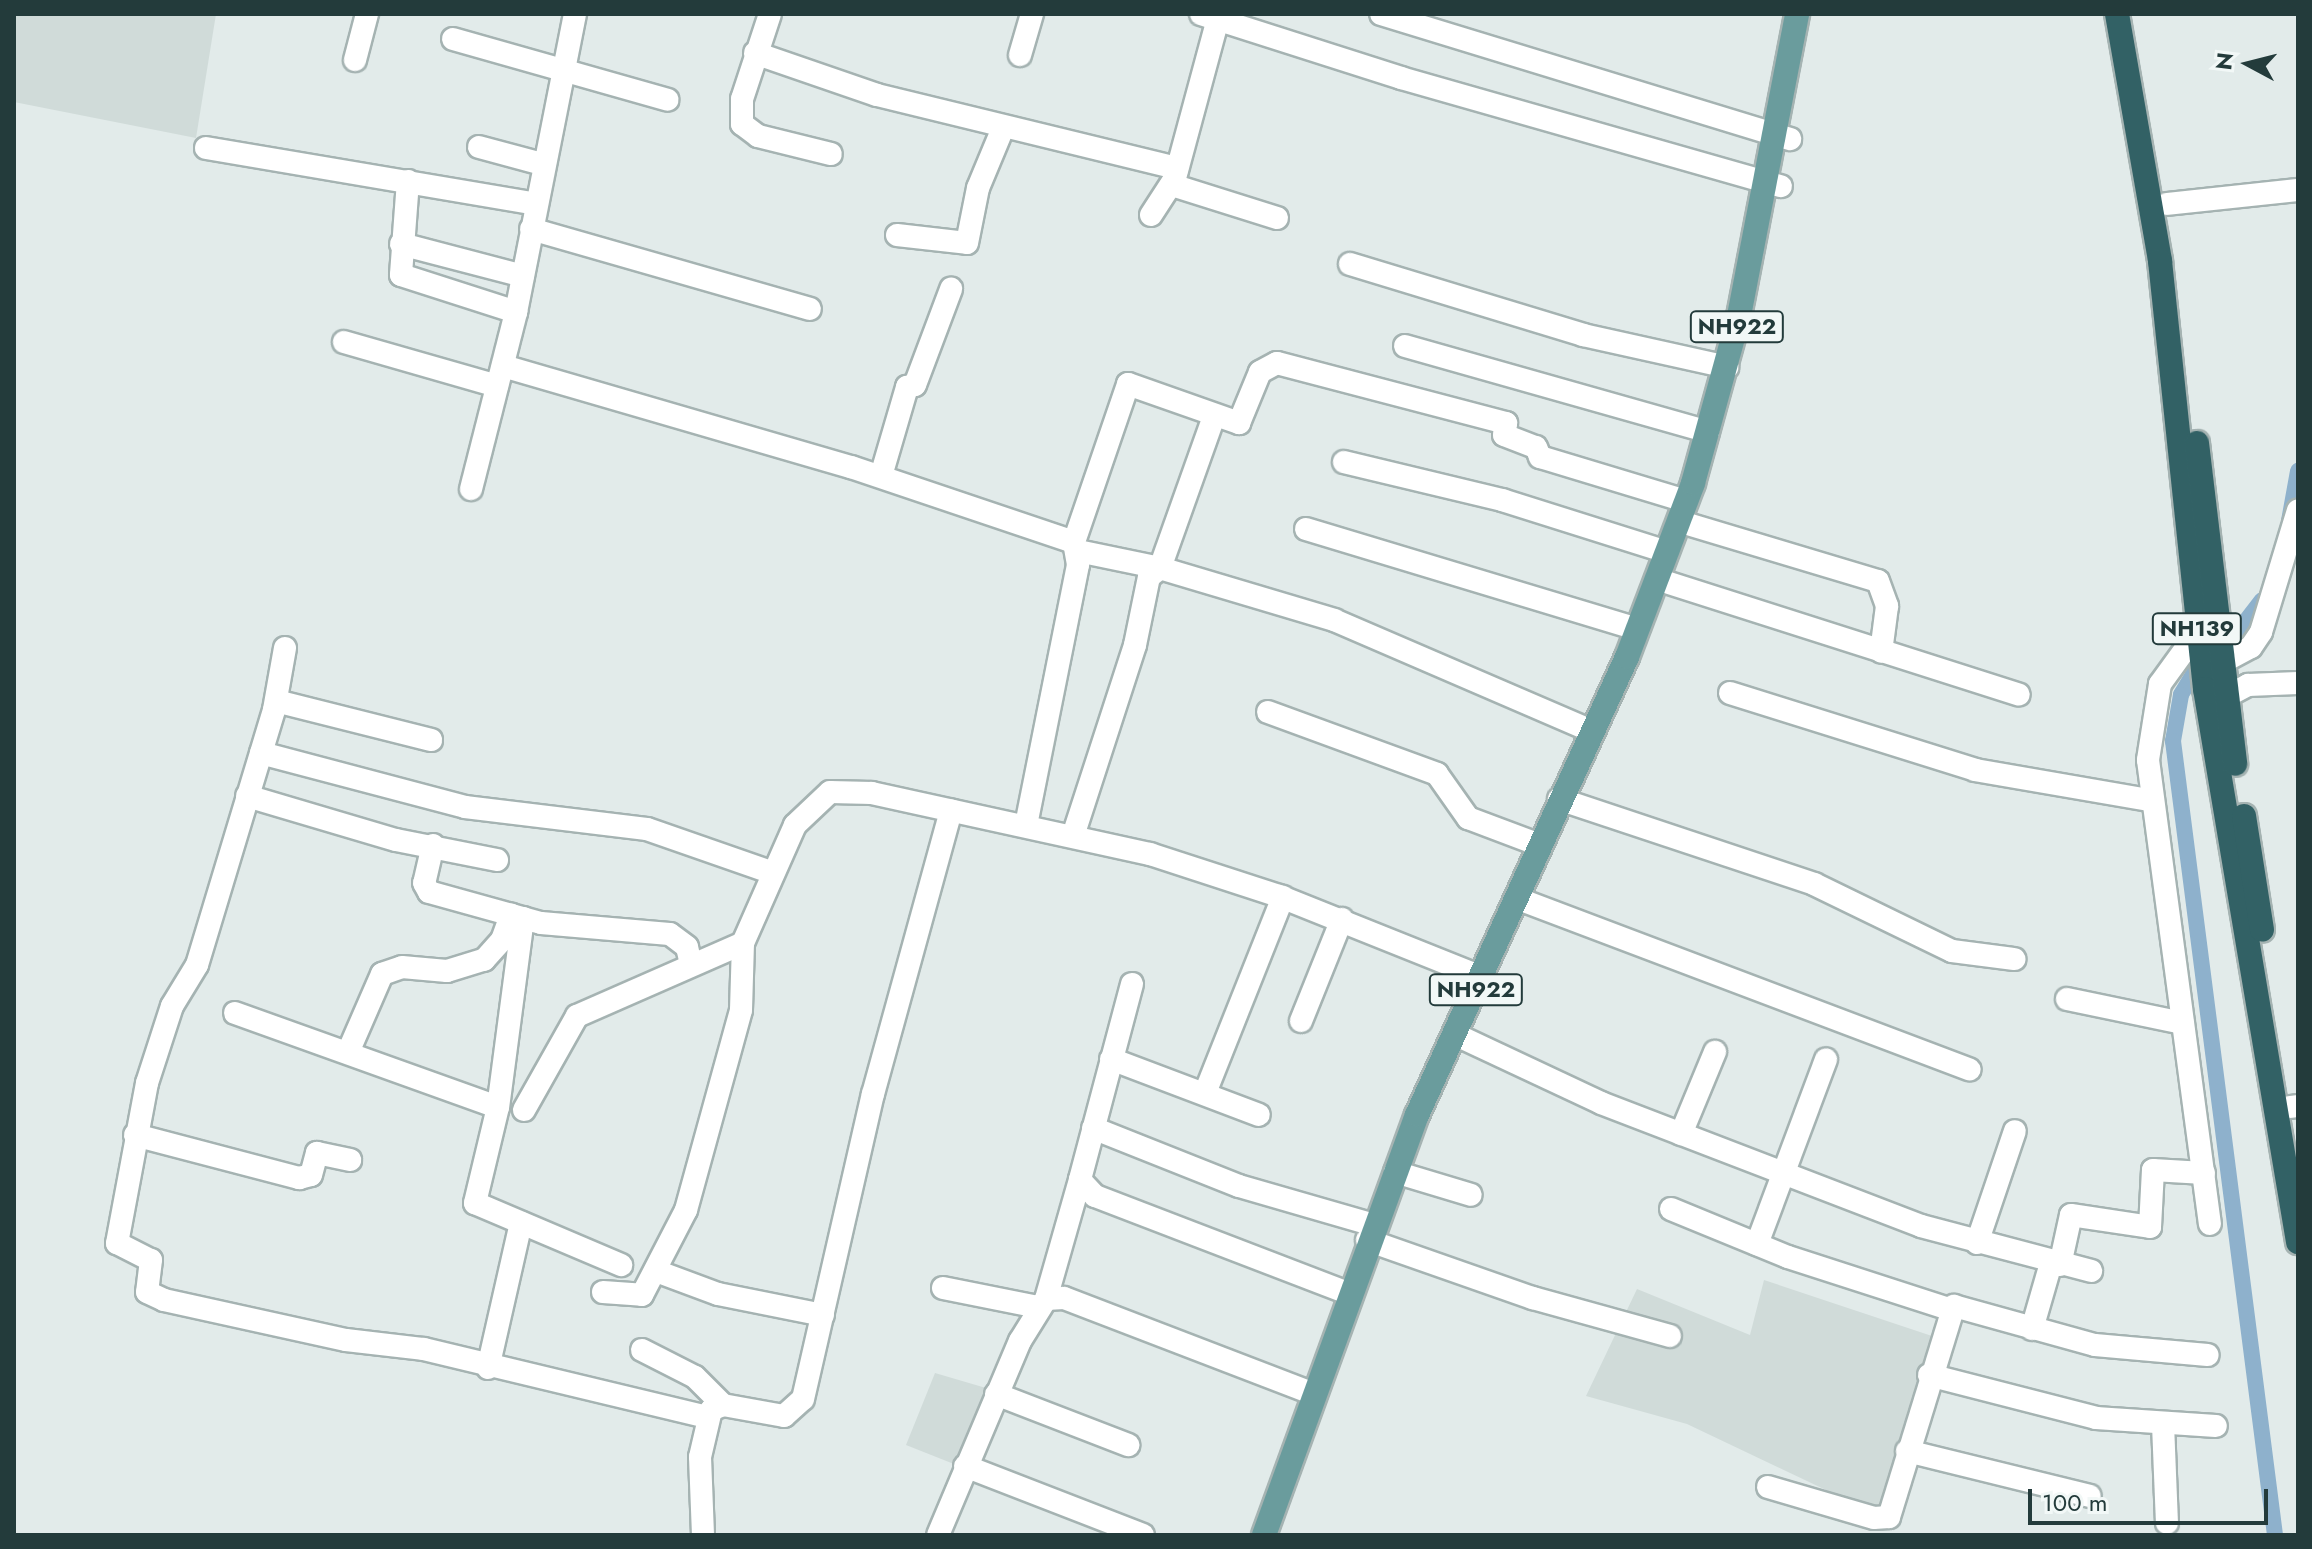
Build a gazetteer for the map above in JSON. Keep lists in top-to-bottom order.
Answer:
{
  "streets": {
    "highway": ["NH139"],
    "main road": ["NH922"]
  },
  "scale_bar": "100 m",
  "north": "left"
}
